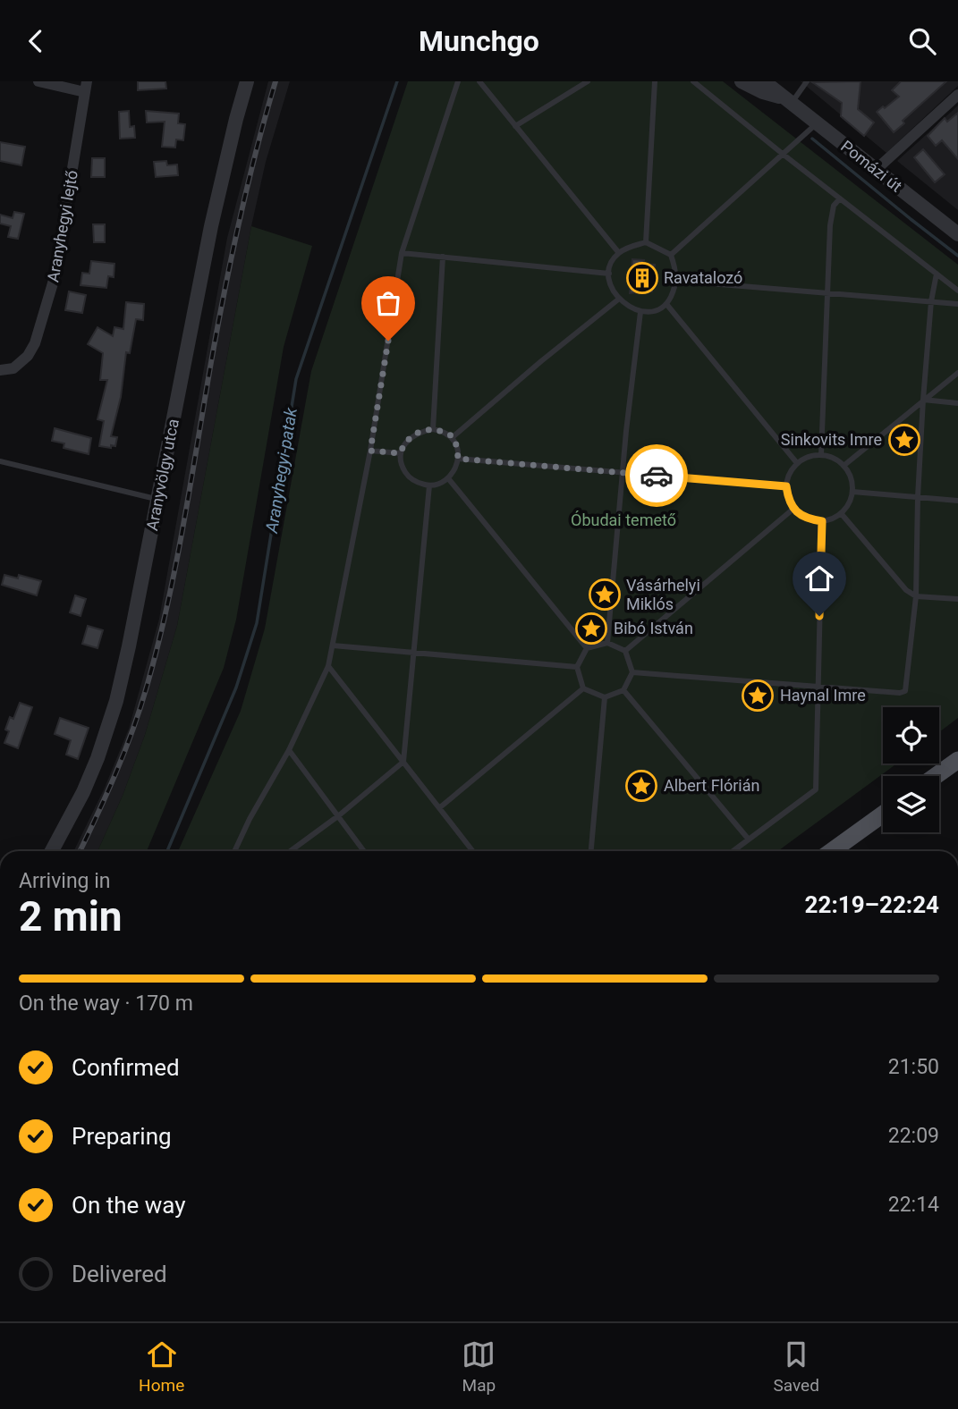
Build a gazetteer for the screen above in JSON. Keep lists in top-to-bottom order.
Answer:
{
  "streets": {
    "street": ["Pomázi út", "Aranyhegyi lejtő", "Aranyvölgy utca"]
  },
  "water": ["Aranyhegyi-patak"],
  "parks": ["Óbudai temető"],
  "places": {
    "building": ["Ravatalozó"],
    "place": [
      "Sinkovits Imre",
      "Vásárhelyi Miklós",
      "Bibó István",
      "Haynal Imre",
      "Albert Flórián"
    ]
  },
  "page": {
    "header": "Munchgo",
    "heading": ["2 min", "Arriving in", "22:19–22:24"],
    "bar": "On the way · 170 m",
    "list": [
      ["Confirmed", "21:50"],
      ["Preparing", "22:09"],
      ["On the way", "22:14"],
      "Delivered"
    ],
    "tabs": ["Home", "Map", "Saved"]
  }
}
